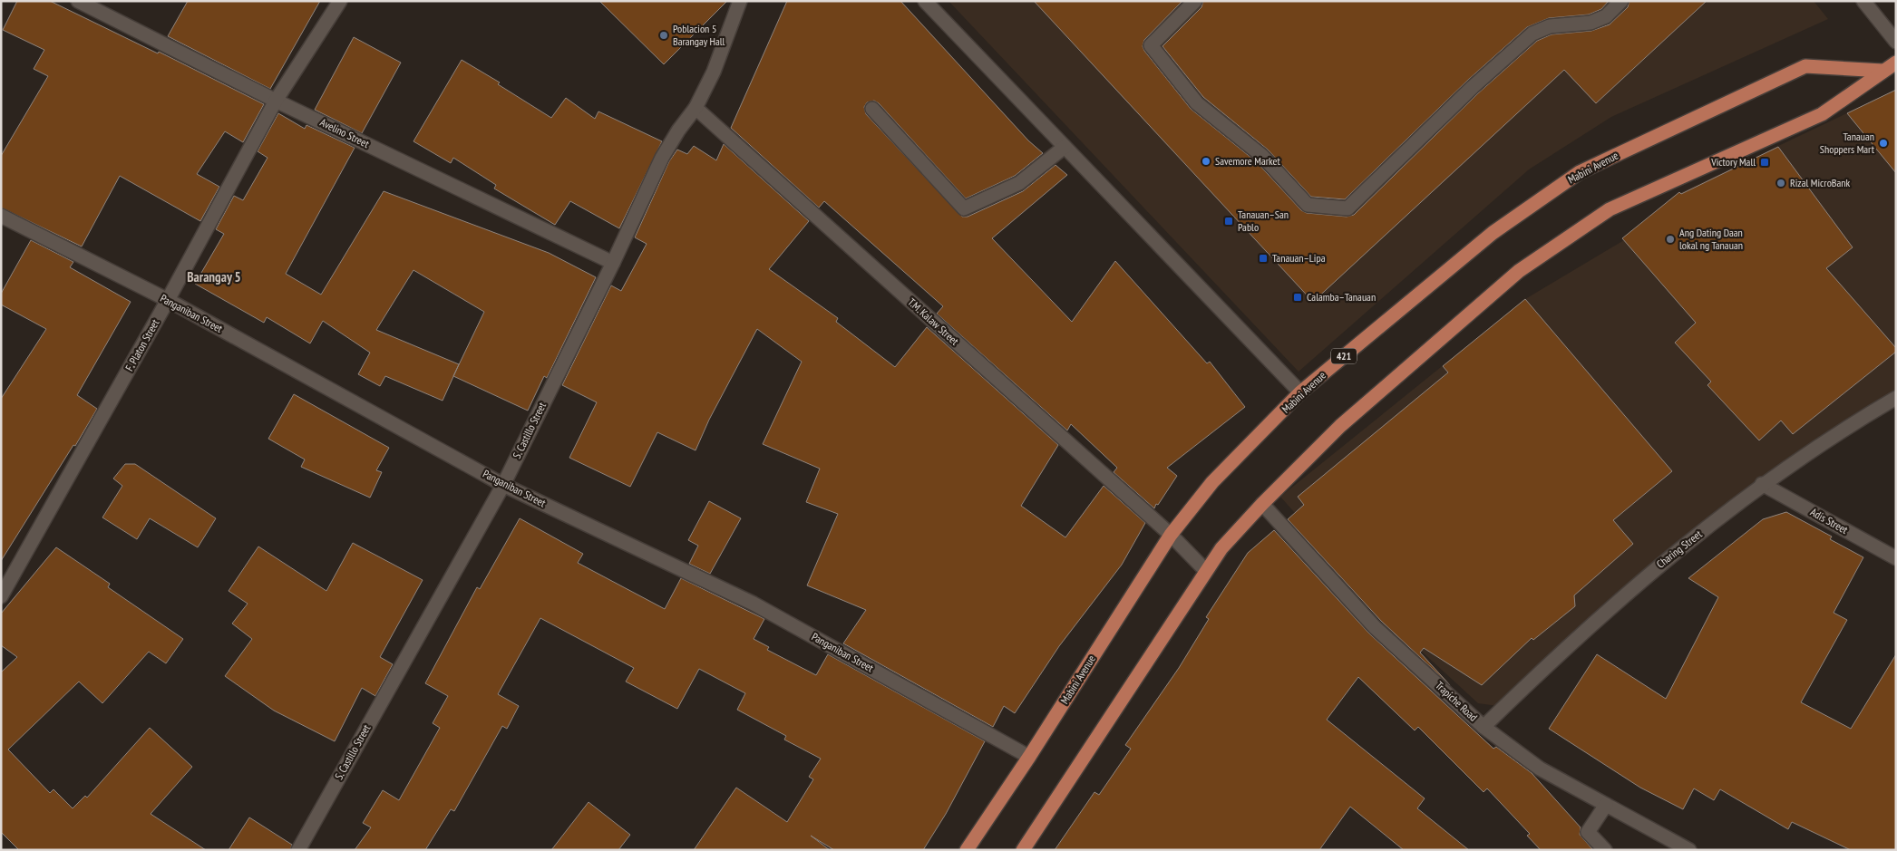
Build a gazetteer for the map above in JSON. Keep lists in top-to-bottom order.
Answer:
{
  "streets": {
    "main road": ["Mabini Avenue", "421"],
    "street": [
      "Avelino Street",
      "Panganiban Street",
      "T.M. Kalaw Street",
      "F. Platon Street",
      "S. Castillo Street",
      "Adis Street",
      "Charing Street",
      "Trapiche Road"
    ]
  },
  "crossings": [
    ["Avelino Street", "F. Platon Street"],
    ["Avelino Street", "S. Castillo Street"],
    ["Mabini Avenue", "Panganiban Street"],
    ["Mabini Avenue", "T.M. Kalaw Street"],
    ["Panganiban Street", "F. Platon Street"],
    ["Panganiban Street", "S. Castillo Street"],
    ["T.M. Kalaw Street", "S. Castillo Street"],
    ["Adis Street", "Charing Street"],
    ["Charing Street", "Trapiche Road"]
  ],
  "districts": ["Barangay 5"],
  "places": {
    "other": [
      "Poblacion 5 Barangay Hall",
      "Tanauan Shoppers Mart",
      "Savemore Market",
      "Rizal MicroBank",
      "Ang Dating Daan lokal ng Tanauan"
    ],
    "transit": [
      "Victory Mall",
      "Tanauan–San Pablo",
      "Tanauan–Lipa",
      "Calamba–Tanauan"
    ]
  }
}
